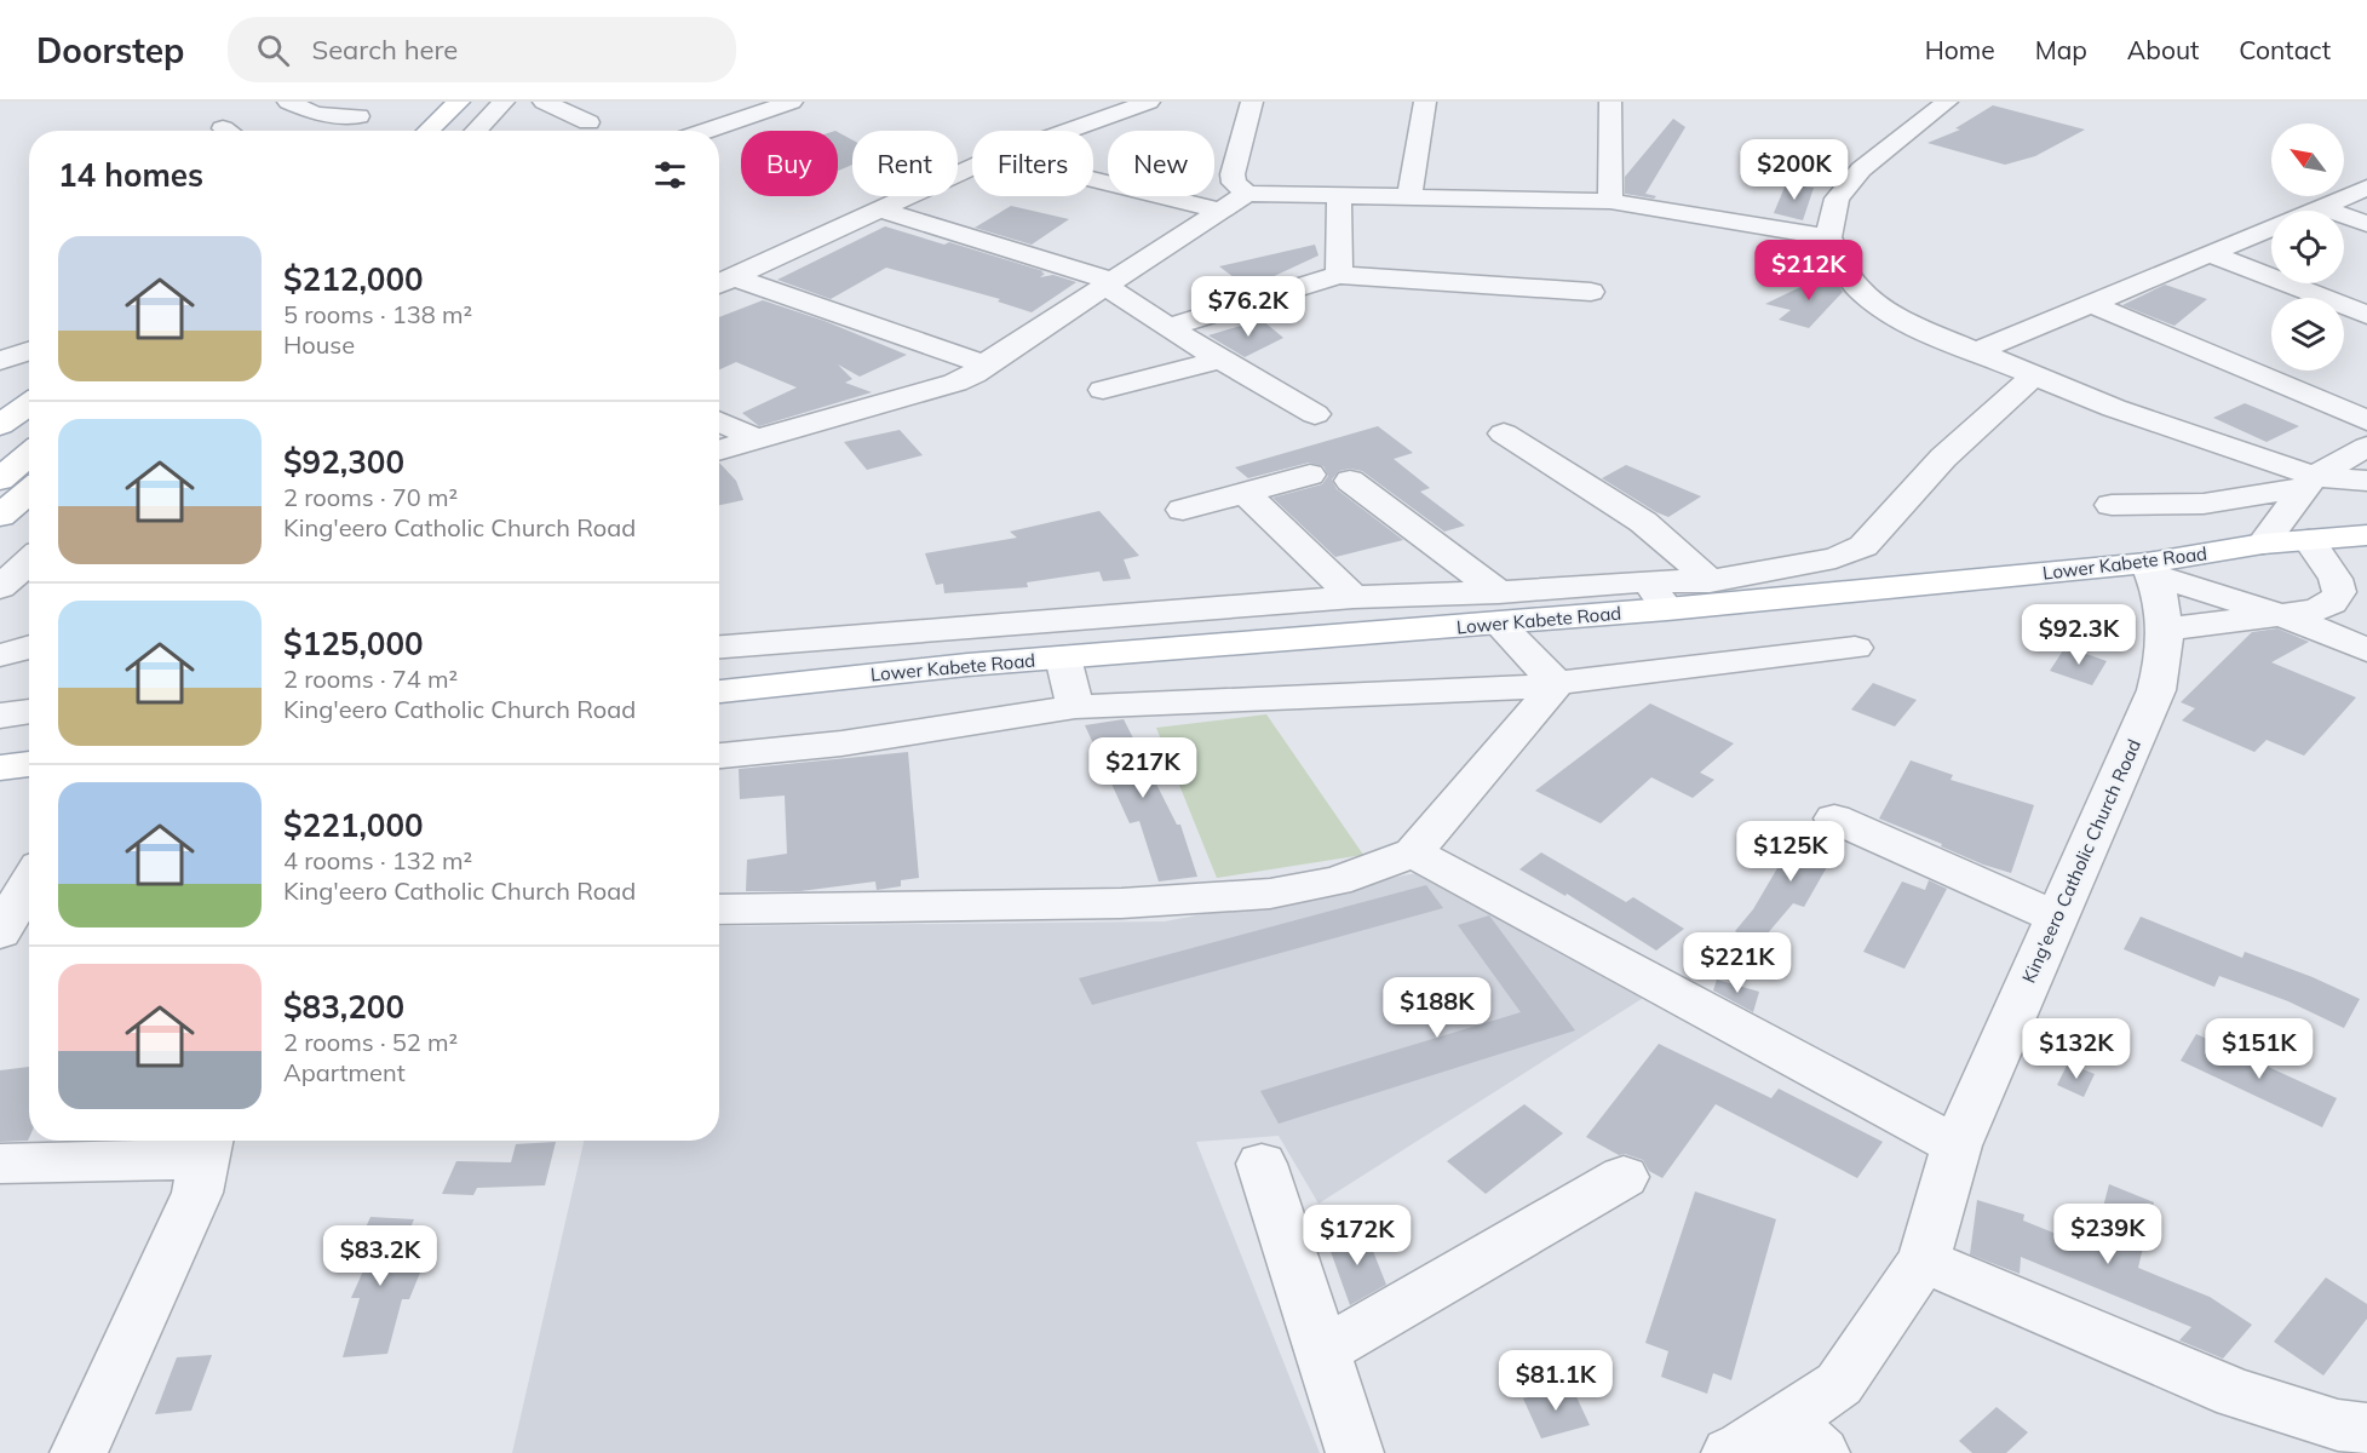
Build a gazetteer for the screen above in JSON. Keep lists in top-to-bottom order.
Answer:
{
  "streets": {
    "main road": ["Lower Kabete Road"],
    "street": ["King'eero Catholic Church Road"]
  },
  "crossings": [
    ["Lower Kabete Road", "King'eero Catholic Church Road"]
  ],
  "north": "top left",
  "page": {
    "header": "Doorstep",
    "search": "Search here",
    "nav": [
      "Home",
      "Map",
      "About",
      "Contact"
    ],
    "chip": [
      "Buy",
      "Rent",
      "Filters",
      "New"
    ],
    "heading": "14 homes",
    "price": [
      "$200K",
      "$212K",
      "$76.2K",
      "$92.3K",
      "$217K",
      "$125K",
      "$221K",
      "$188K",
      "$132K",
      "$151K",
      "$239K",
      "$172K",
      "$83.2K",
      "$81.1K"
    ],
    "list": [
      {
        "name": "$212,000",
        "note": "5 rooms · 138 m² · House"
      },
      {
        "name": "$92,300",
        "note": "2 rooms · 70 m² · King'eero Catholic Church Road"
      },
      {
        "name": "$125,000",
        "note": "2 rooms · 74 m² · King'eero Catholic Church Road"
      },
      {
        "name": "$221,000",
        "note": "4 rooms · 132 m² · King'eero Catholic Church Road"
      },
      {
        "name": "$83,200",
        "note": "2 rooms · 52 m² · Apartment"
      }
    ]
  }
}
